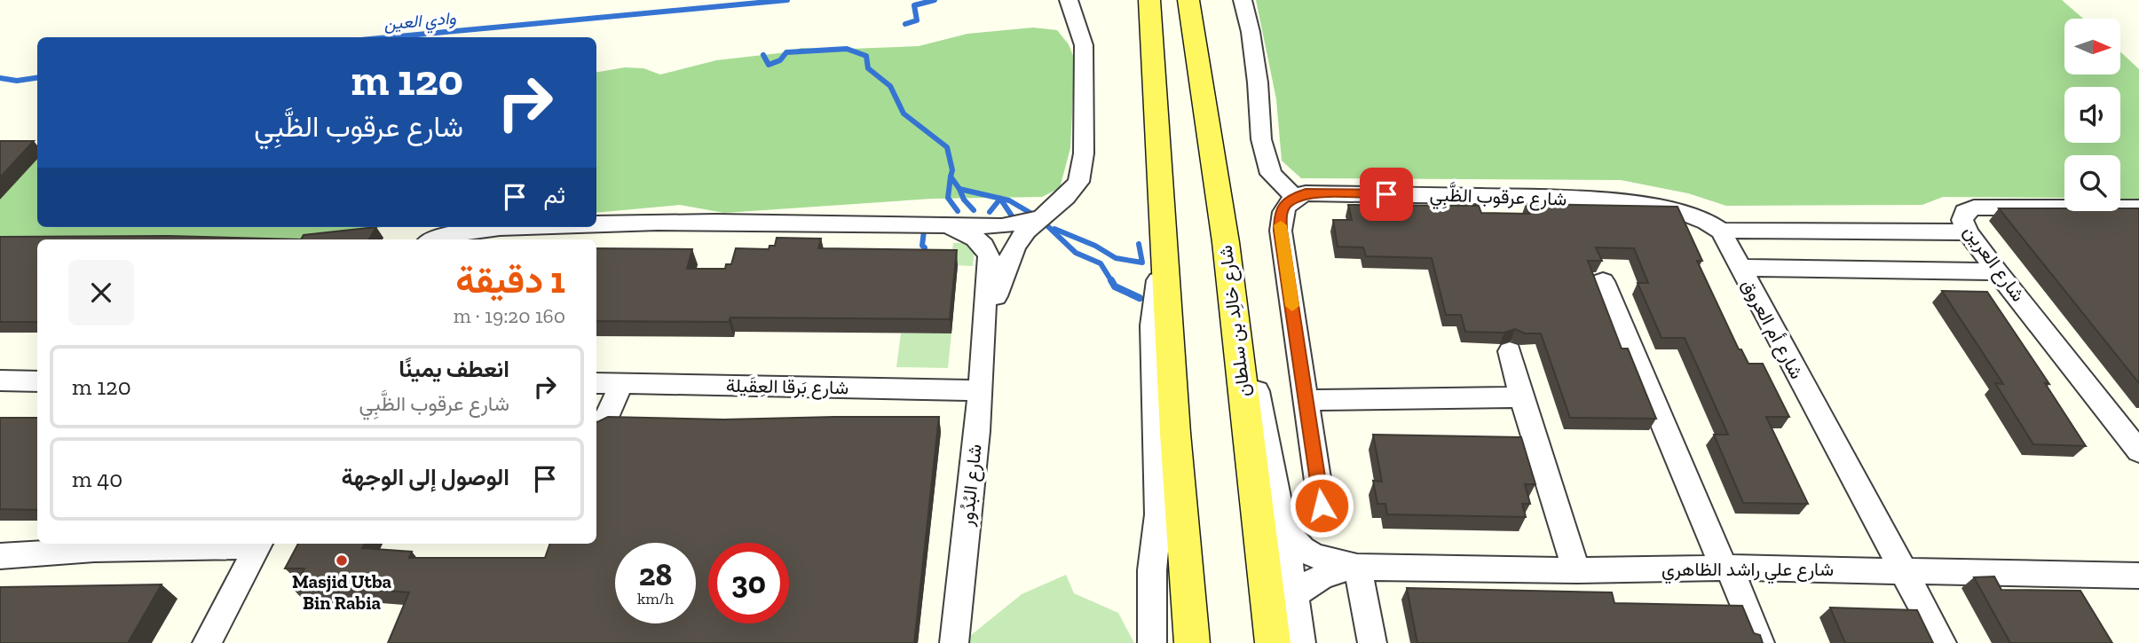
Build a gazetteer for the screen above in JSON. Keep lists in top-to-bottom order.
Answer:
{
  "streets": {
    "main road": ["شارع خالِد بن سلطان"],
    "street": [
      "شارع عرقوب الظَّبِي",
      "شارع العرين",
      "شارع أم العروق",
      "شارع بَرقا العِقَيلة",
      "شارع البُدُور",
      "شارع علي راشد الظاهري"
    ]
  },
  "crossings": [
    ["شارع عرقوب الظَّبِي", "شارع أم العروق"],
    ["شارع أم العروق", "شارع علي راشد الظاهري"],
    ["شارع بَرقا العِقَيلة", "شارع البُدُور"]
  ],
  "water": ["وادي العين"],
  "places": ["Masjid Utba Bin Rabia"],
  "north": "right",
  "page": {
    "turn": ["120 m", "شارع عرقوب الظَّبِي"],
    "then": "ثم",
    "heading": ["1 دقيقة", "160 m · 19:20"],
    "list": [
      {
        "name": "انعطف يمينًا",
        "note": "شارع عرقوب الظَّبِي",
        "value": "120 m"
      },
      {
        "name": "الوصول إلى الوجهة",
        "value": "40 m"
      }
    ],
    "speed": "28 km/h",
    "limit": "30"
  }
}
